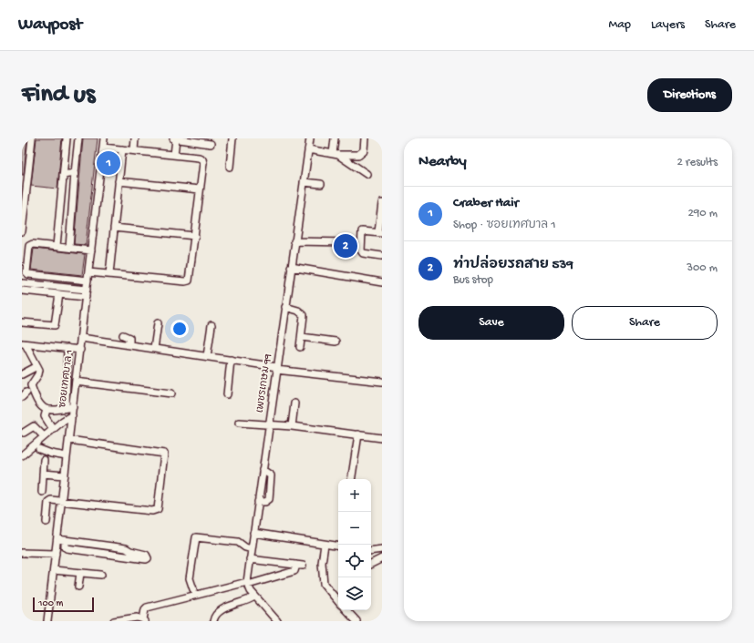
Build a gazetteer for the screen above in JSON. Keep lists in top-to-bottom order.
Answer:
{
  "streets": {
    "street": ["ซอยเทศบาล 1", "เพชรเกษม 99"]
  },
  "scale_bar": "100 m",
  "page": {
    "header": "Waypost",
    "nav": ["Map", "Layers", "Share"],
    "buttons": [
      "Directions",
      ["Save", "Share"]
    ],
    "title": "Find us",
    "heading": ["Nearby", "2 results"],
    "pins": ["1", "2"],
    "list": [
      {
        "mark": "1",
        "name": "Craber Hair",
        "note": "Shop · ซอยเทศบาล 1",
        "value": "290 m"
      },
      {
        "mark": "2",
        "name": "ท่าปล่อยรถสาย 539",
        "note": "Bus stop",
        "value": "300 m"
      }
    ],
    "map_buttons": ["+", "−"],
    "scale": "100 m"
  }
}
